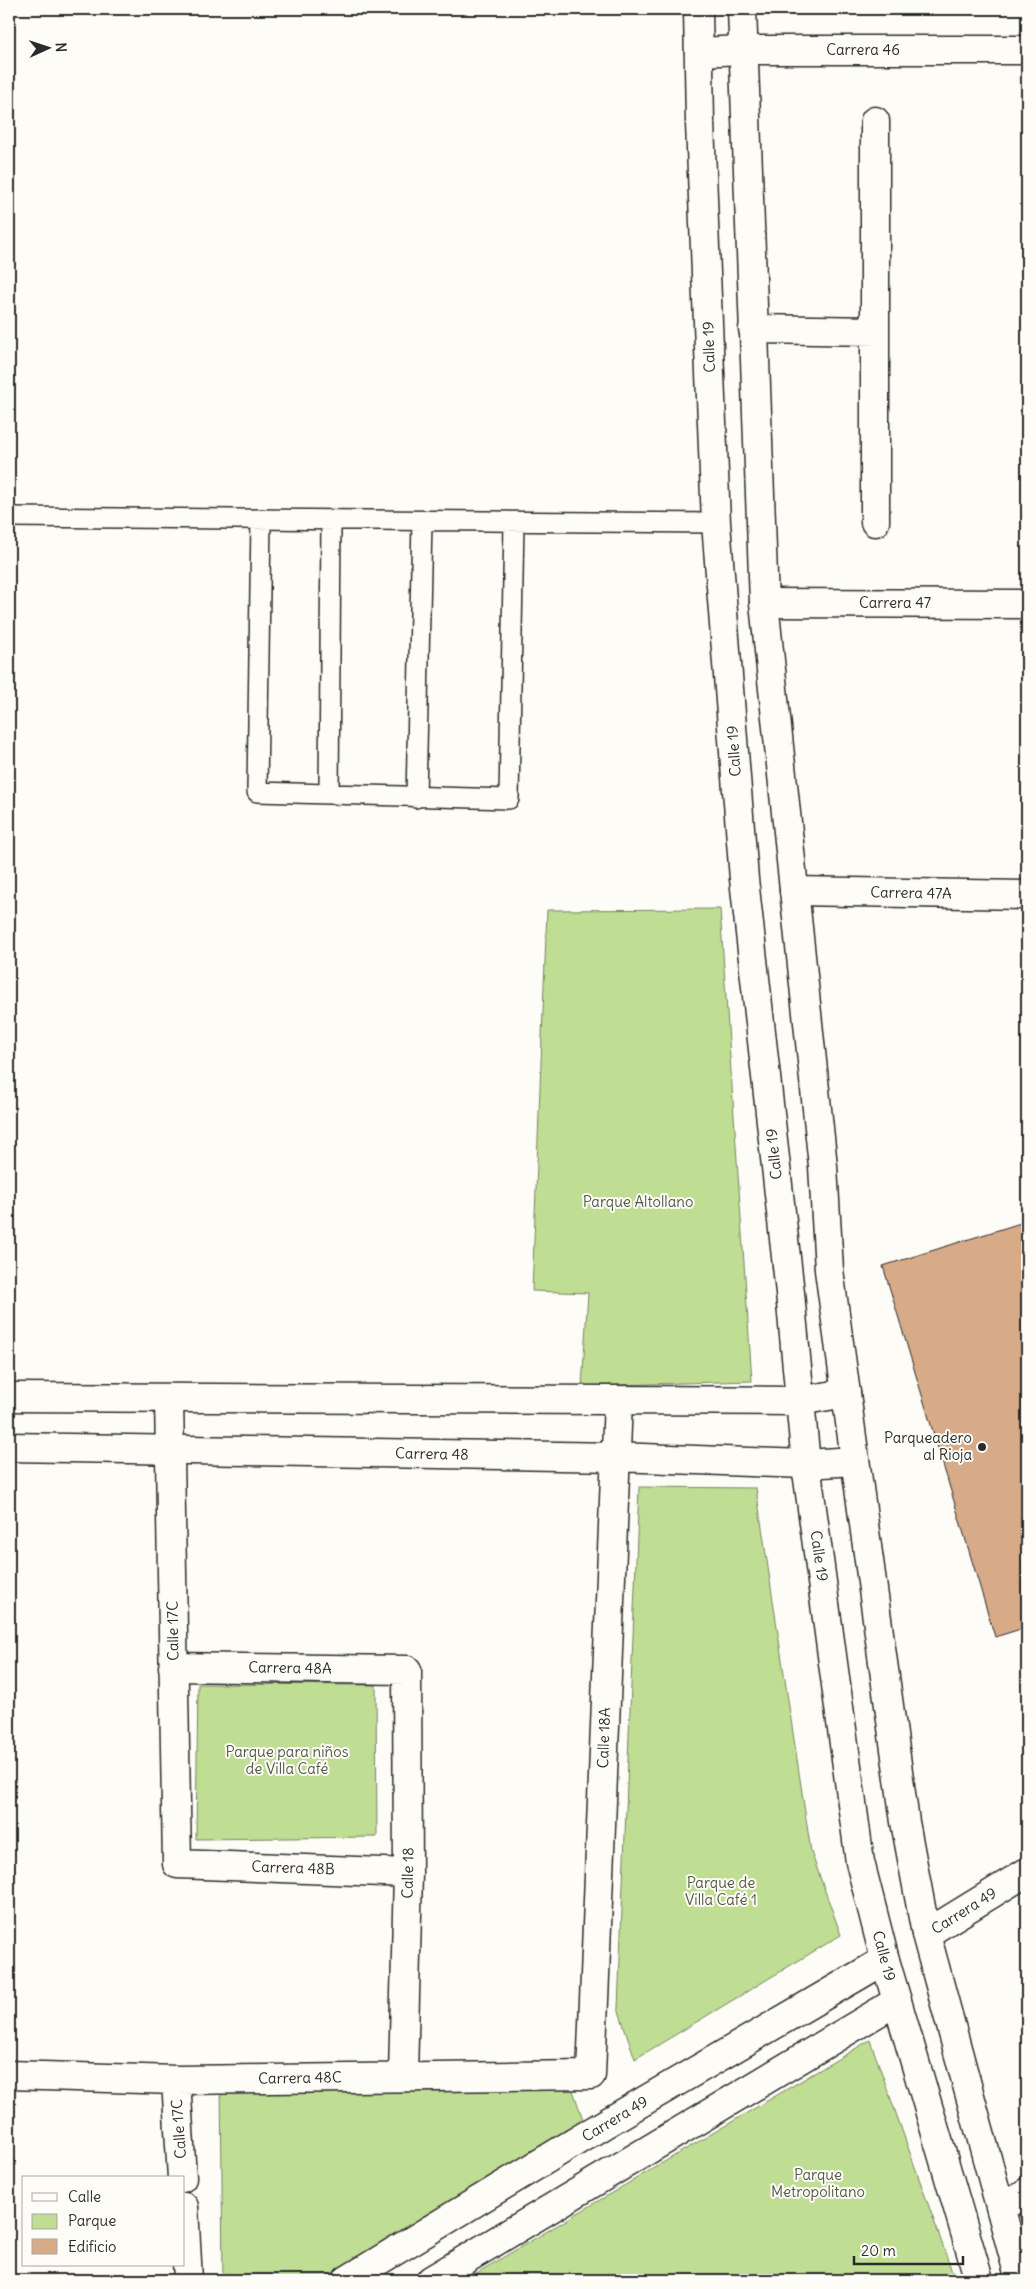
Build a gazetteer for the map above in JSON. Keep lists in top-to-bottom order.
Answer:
{
  "streets": {
    "street": [
      "Carrera 46",
      "Calle 19",
      "Carrera 47",
      "Carrera 47A",
      "Carrera 48",
      "Calle 17C",
      "Carrera 48A",
      "Calle 18A",
      "Carrera 48B",
      "Calle 18",
      "Carrera 49",
      "Carrera 48C"
    ]
  },
  "crossings": [
    ["Carrera 46", "Calle 19"],
    ["Calle 19", "Carrera 48"],
    ["Calle 19", "Carrera 49"],
    ["Carrera 48", "Calle 17C"],
    ["Carrera 48", "Calle 18A"],
    ["Calle 17C", "Carrera 48A"],
    ["Calle 17C", "Carrera 48B"],
    ["Calle 17C", "Carrera 48C"],
    ["Carrera 48A", "Calle 18"],
    ["Calle 18A", "Carrera 48C"],
    ["Carrera 48B", "Calle 18"],
    ["Calle 18", "Carrera 48C"]
  ],
  "parks": [
    "Parque Altollano",
    "Parque para niños de Villa Café",
    "Parque de Villa Café 1",
    "Parque Metropolitano"
  ],
  "places": ["Parqueadero al Rioja"],
  "legend": ["Calle", "Parque", "Edificio"],
  "scale_bar": "20 m",
  "north": "right"
}
